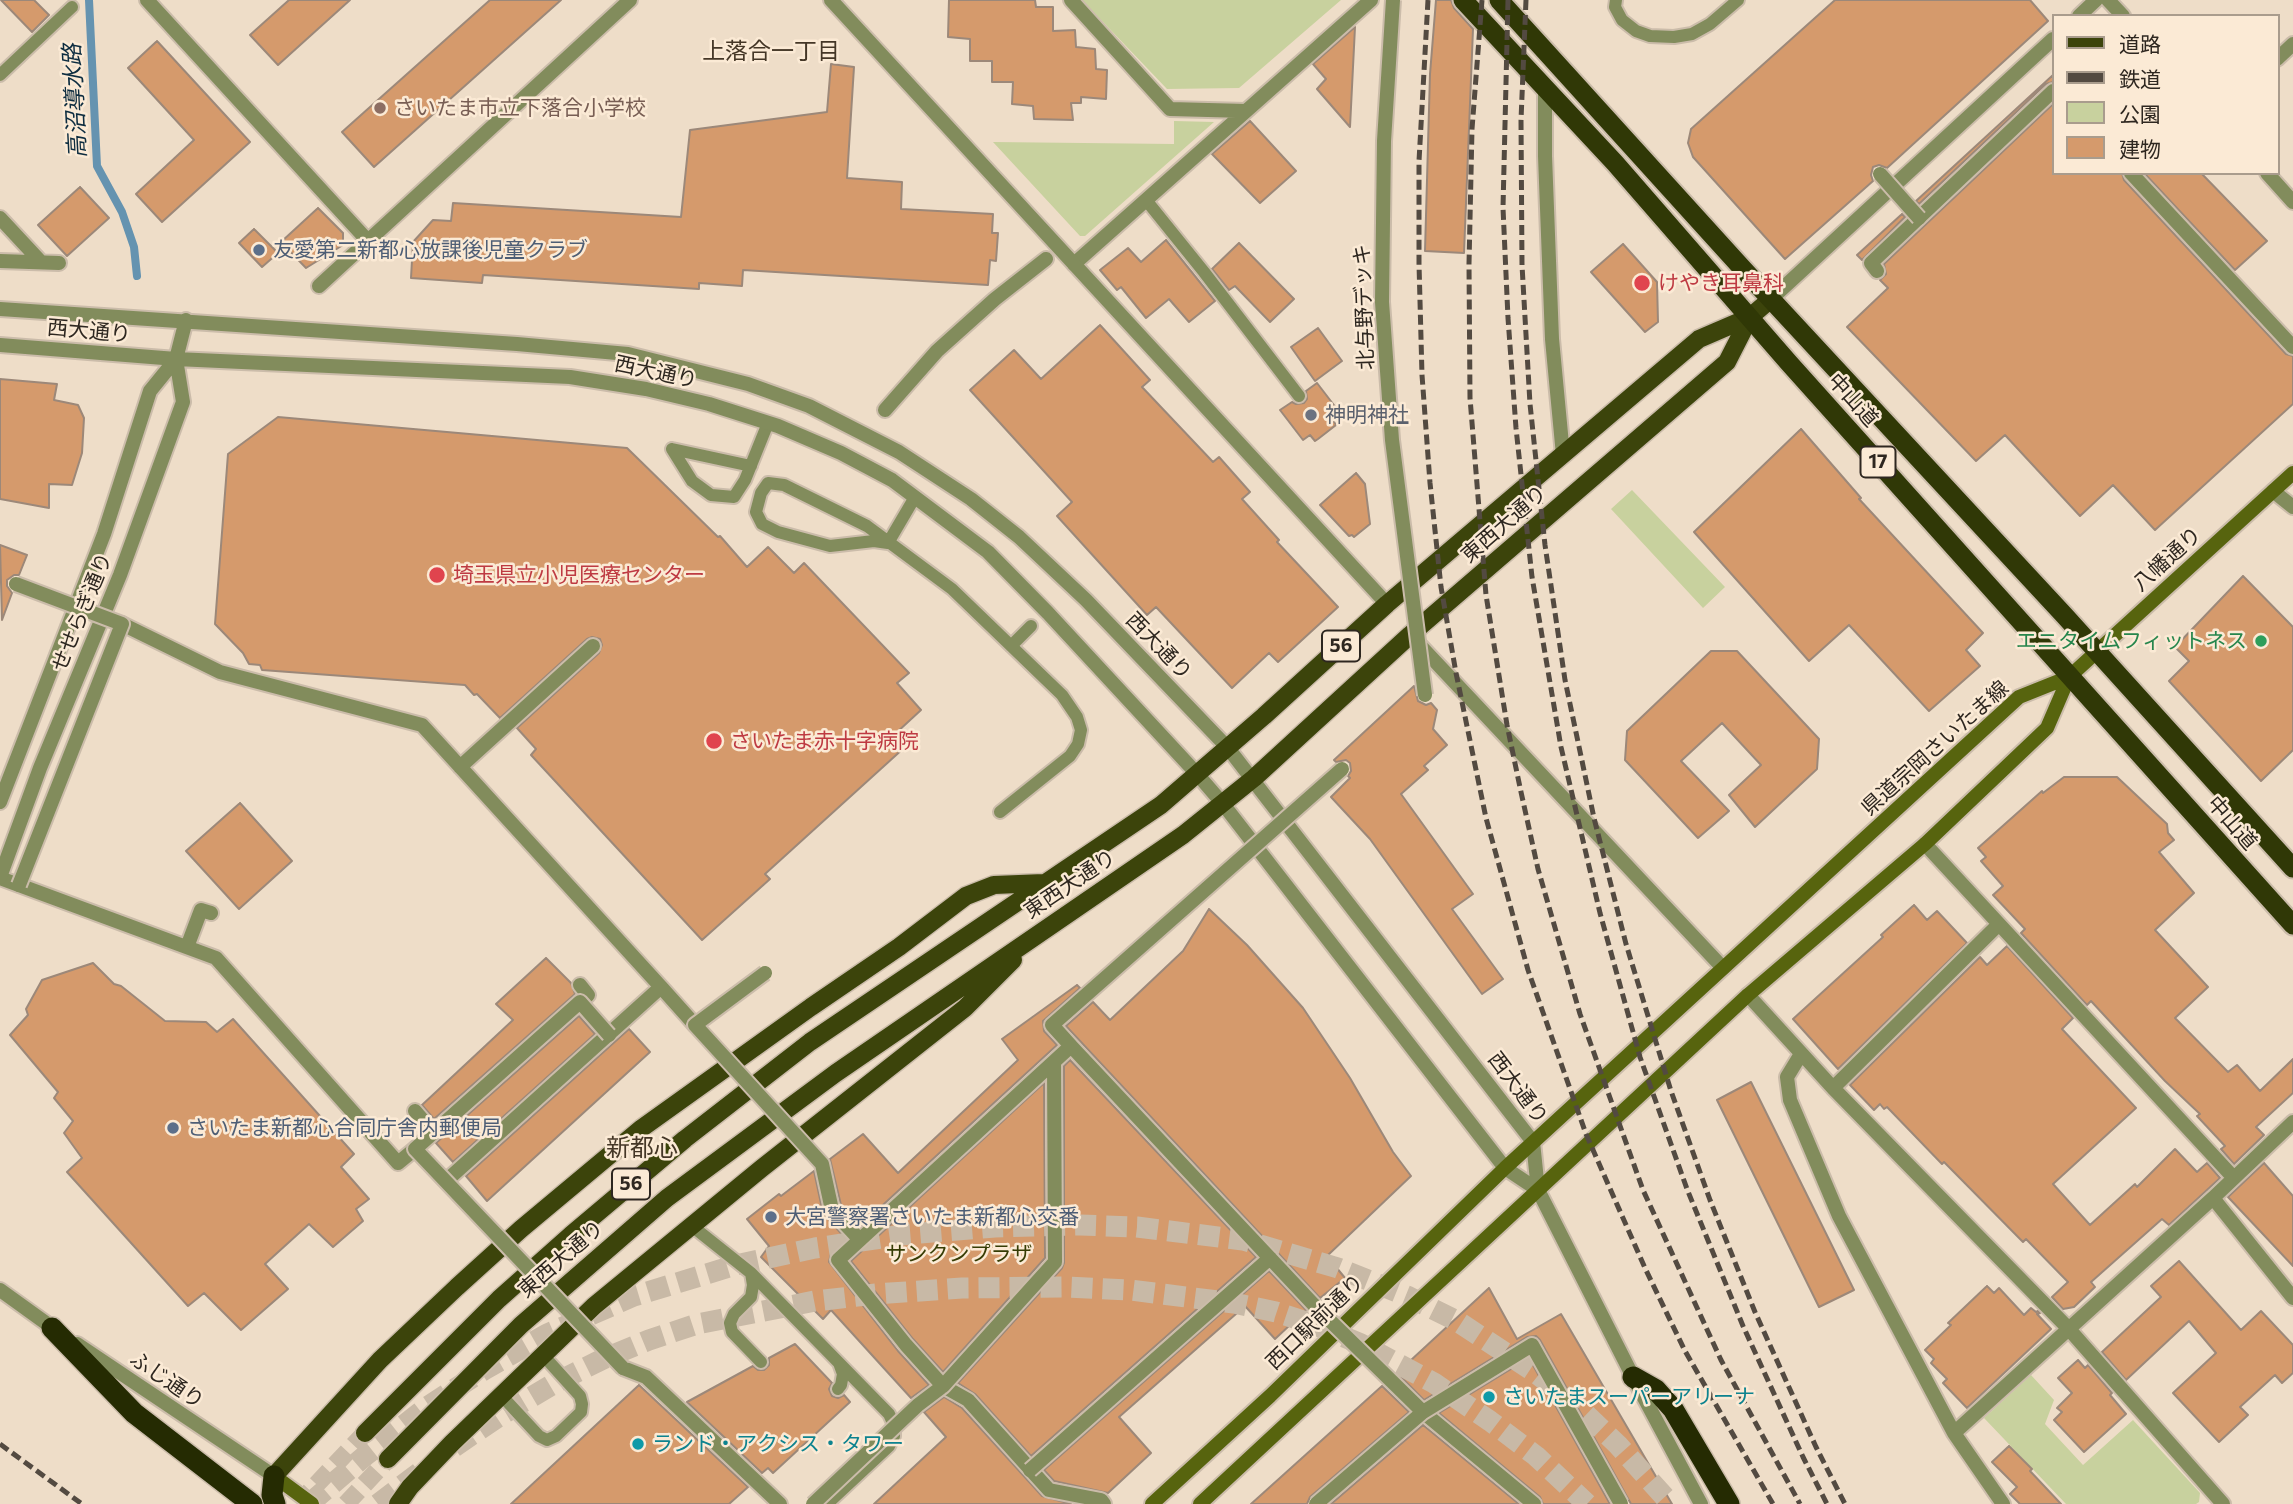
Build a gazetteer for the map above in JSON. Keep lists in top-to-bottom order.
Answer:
{
  "streets": {
    "highway": ["中山道", "17"],
    "main road": [
      "東西大通り",
      "八幡通り",
      "56",
      "県道宗岡さいたま線",
      "西口駅前通り",
      "ふじ通り"
    ],
    "street": ["北与野デッキ", "西大通り", "せせらぎ通り"]
  },
  "crossings": [
    ["西大通り", "東西大通り"],
    ["西大通り", "せせらぎ通り"],
    ["西大通り", "県道宗岡さいたま線"],
    ["西大通り", "西口駅前通り"],
    ["中山道", "東西大通り"],
    ["中山道", "八幡通り"],
    ["中山道", "県道宗岡さいたま線"],
    ["八幡通り", "県道宗岡さいたま線"],
    ["県道宗岡さいたま線", "西口駅前通り"]
  ],
  "districts": ["上落合一丁目", "新都心"],
  "water": ["高沼導水路"],
  "parks": ["サンクンプラザ"],
  "places": [
    "さいたま市立下落合小学校",
    "友愛第二新都心放課後児童クラブ",
    "けやき耳鼻科",
    "神明神社",
    "埼玉県立小児医療センター",
    "エニタイムフィットネス",
    "さいたま赤十字病院",
    "さいたま新都心合同庁舎内郵便局",
    "大宮警察署さいたま新都心交番",
    "さいたまスーパーアリーナ",
    "ランド・アクシス・タワー"
  ],
  "legend": [
    "道路",
    "鉄道",
    "公園",
    "建物"
  ]
}
